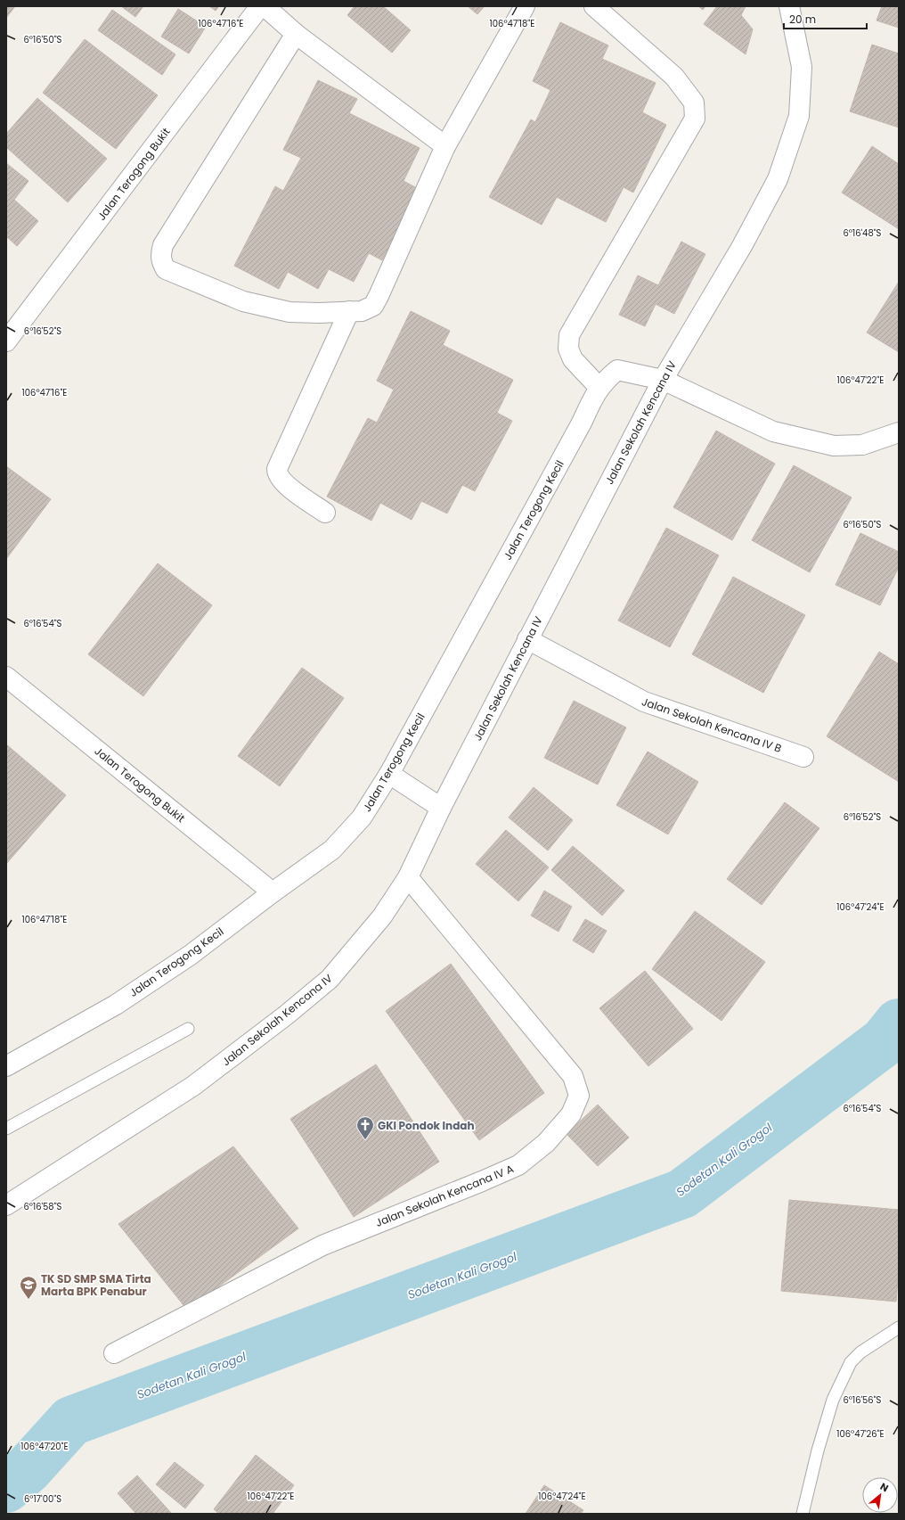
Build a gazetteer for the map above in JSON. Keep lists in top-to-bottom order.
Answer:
{
  "streets": {
    "street": [
      "Jalan Terogong Bukit",
      "Jalan Sekolah Kencana IV",
      "Jalan Terogong Kecil",
      "Jalan Sekolah Kencana IV B",
      "Jalan Sekolah Kencana IV A"
    ]
  },
  "crossings": [
    ["Jalan Terogong Bukit", "Jalan Terogong Kecil"],
    ["Jalan Sekolah Kencana IV", "Jalan Terogong Kecil"],
    ["Jalan Sekolah Kencana IV", "Jalan Sekolah Kencana IV B"],
    ["Jalan Sekolah Kencana IV", "Jalan Sekolah Kencana IV A"]
  ],
  "water": ["Sodetan Kali Grogol"],
  "places": {
    "church": ["GKI Pondok Indah"],
    "school or university": ["TK SD SMP SMA Tirta Marta BPK Penabur"]
  },
  "scale_bar": "20 m",
  "north": "top right",
  "coordinates": [
    "106°47'16\"E",
    "106°47'18\"E",
    "6°16'50\"S",
    "6°16'48\"S",
    "6°16'52\"S",
    "106°47'22\"E",
    "6°16'54\"S",
    "106°47'24\"E",
    "6°16'58\"S",
    "6°16'56\"S",
    "106°47'26\"E",
    "106°47'20\"E",
    "6°17'00\"S"
  ]
}
